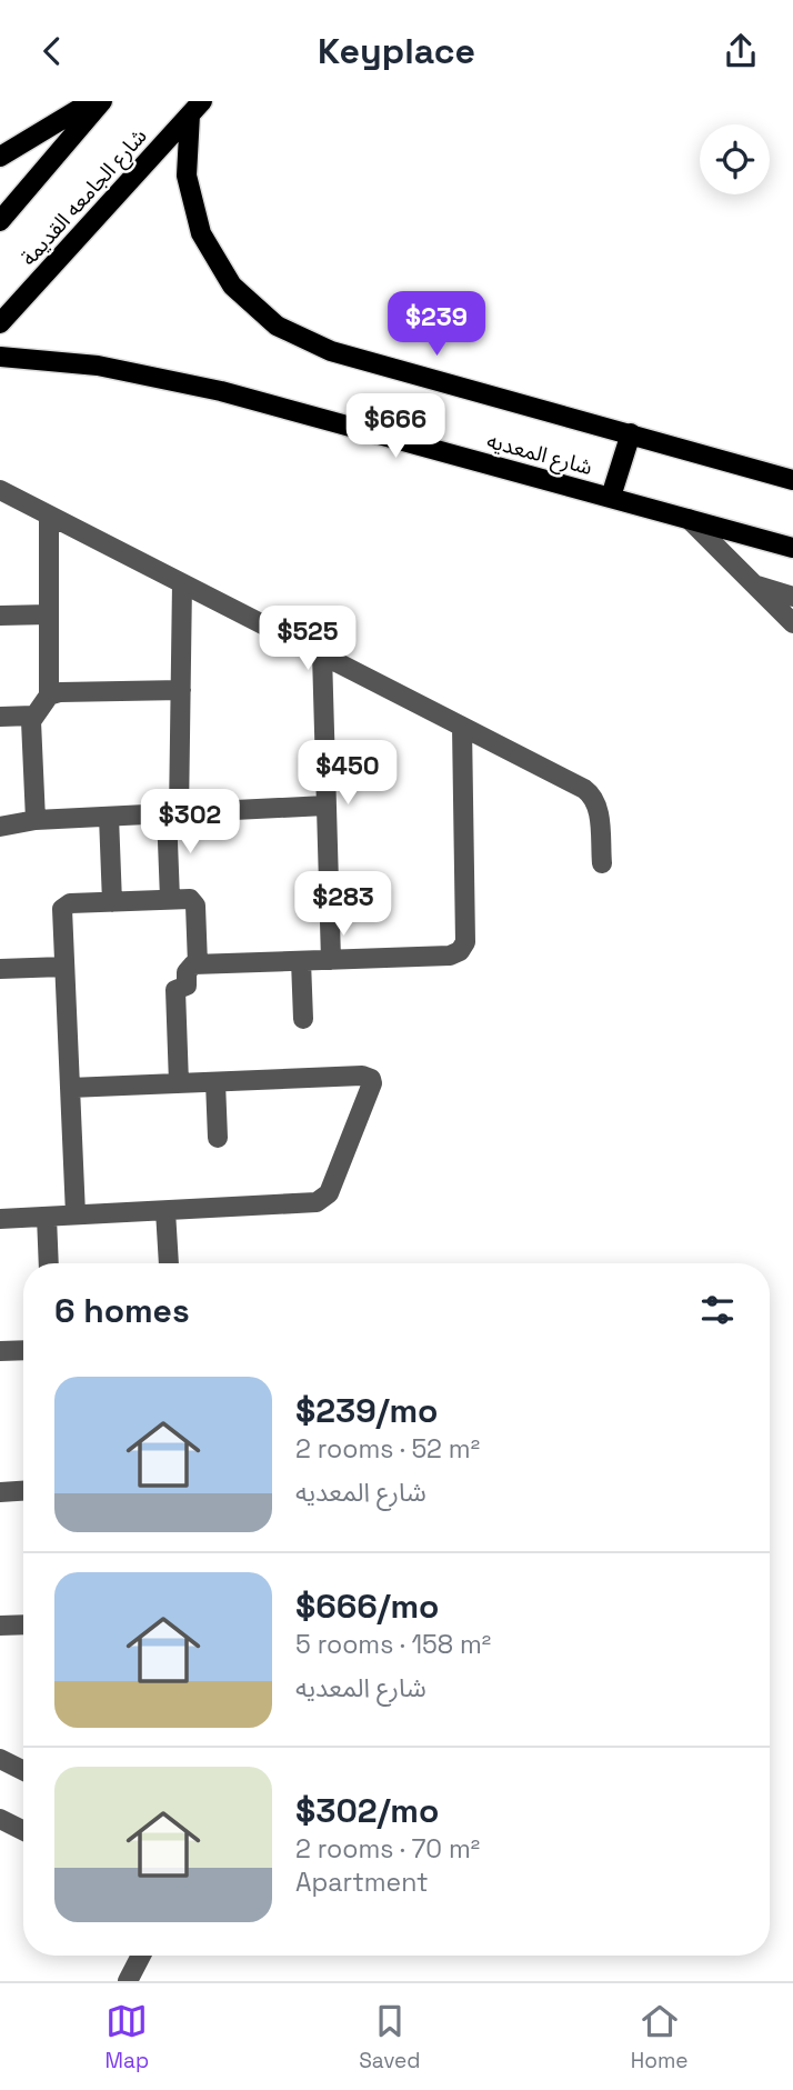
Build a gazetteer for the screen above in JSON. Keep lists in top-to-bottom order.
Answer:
{
  "streets": {
    "main road": ["شارع الجامعه القديمة", "شارع المعديه"]
  },
  "crossings": [
    ["شارع الجامعه القديمة", "شارع المعديه"]
  ],
  "page": {
    "header": "Keyplace",
    "price": [
      "$239",
      "$666",
      "$525",
      "$450",
      "$302",
      "$283"
    ],
    "heading": "6 homes",
    "list": [
      {
        "name": "$239/mo",
        "note": "2 rooms · 52 m² · شارع المعديه"
      },
      {
        "name": "$666/mo",
        "note": "5 rooms · 158 m² · شارع المعديه"
      },
      {
        "name": "$302/mo",
        "note": "2 rooms · 70 m² · Apartment"
      }
    ],
    "tabs": ["Map", "Saved", "Home"]
  }
}
